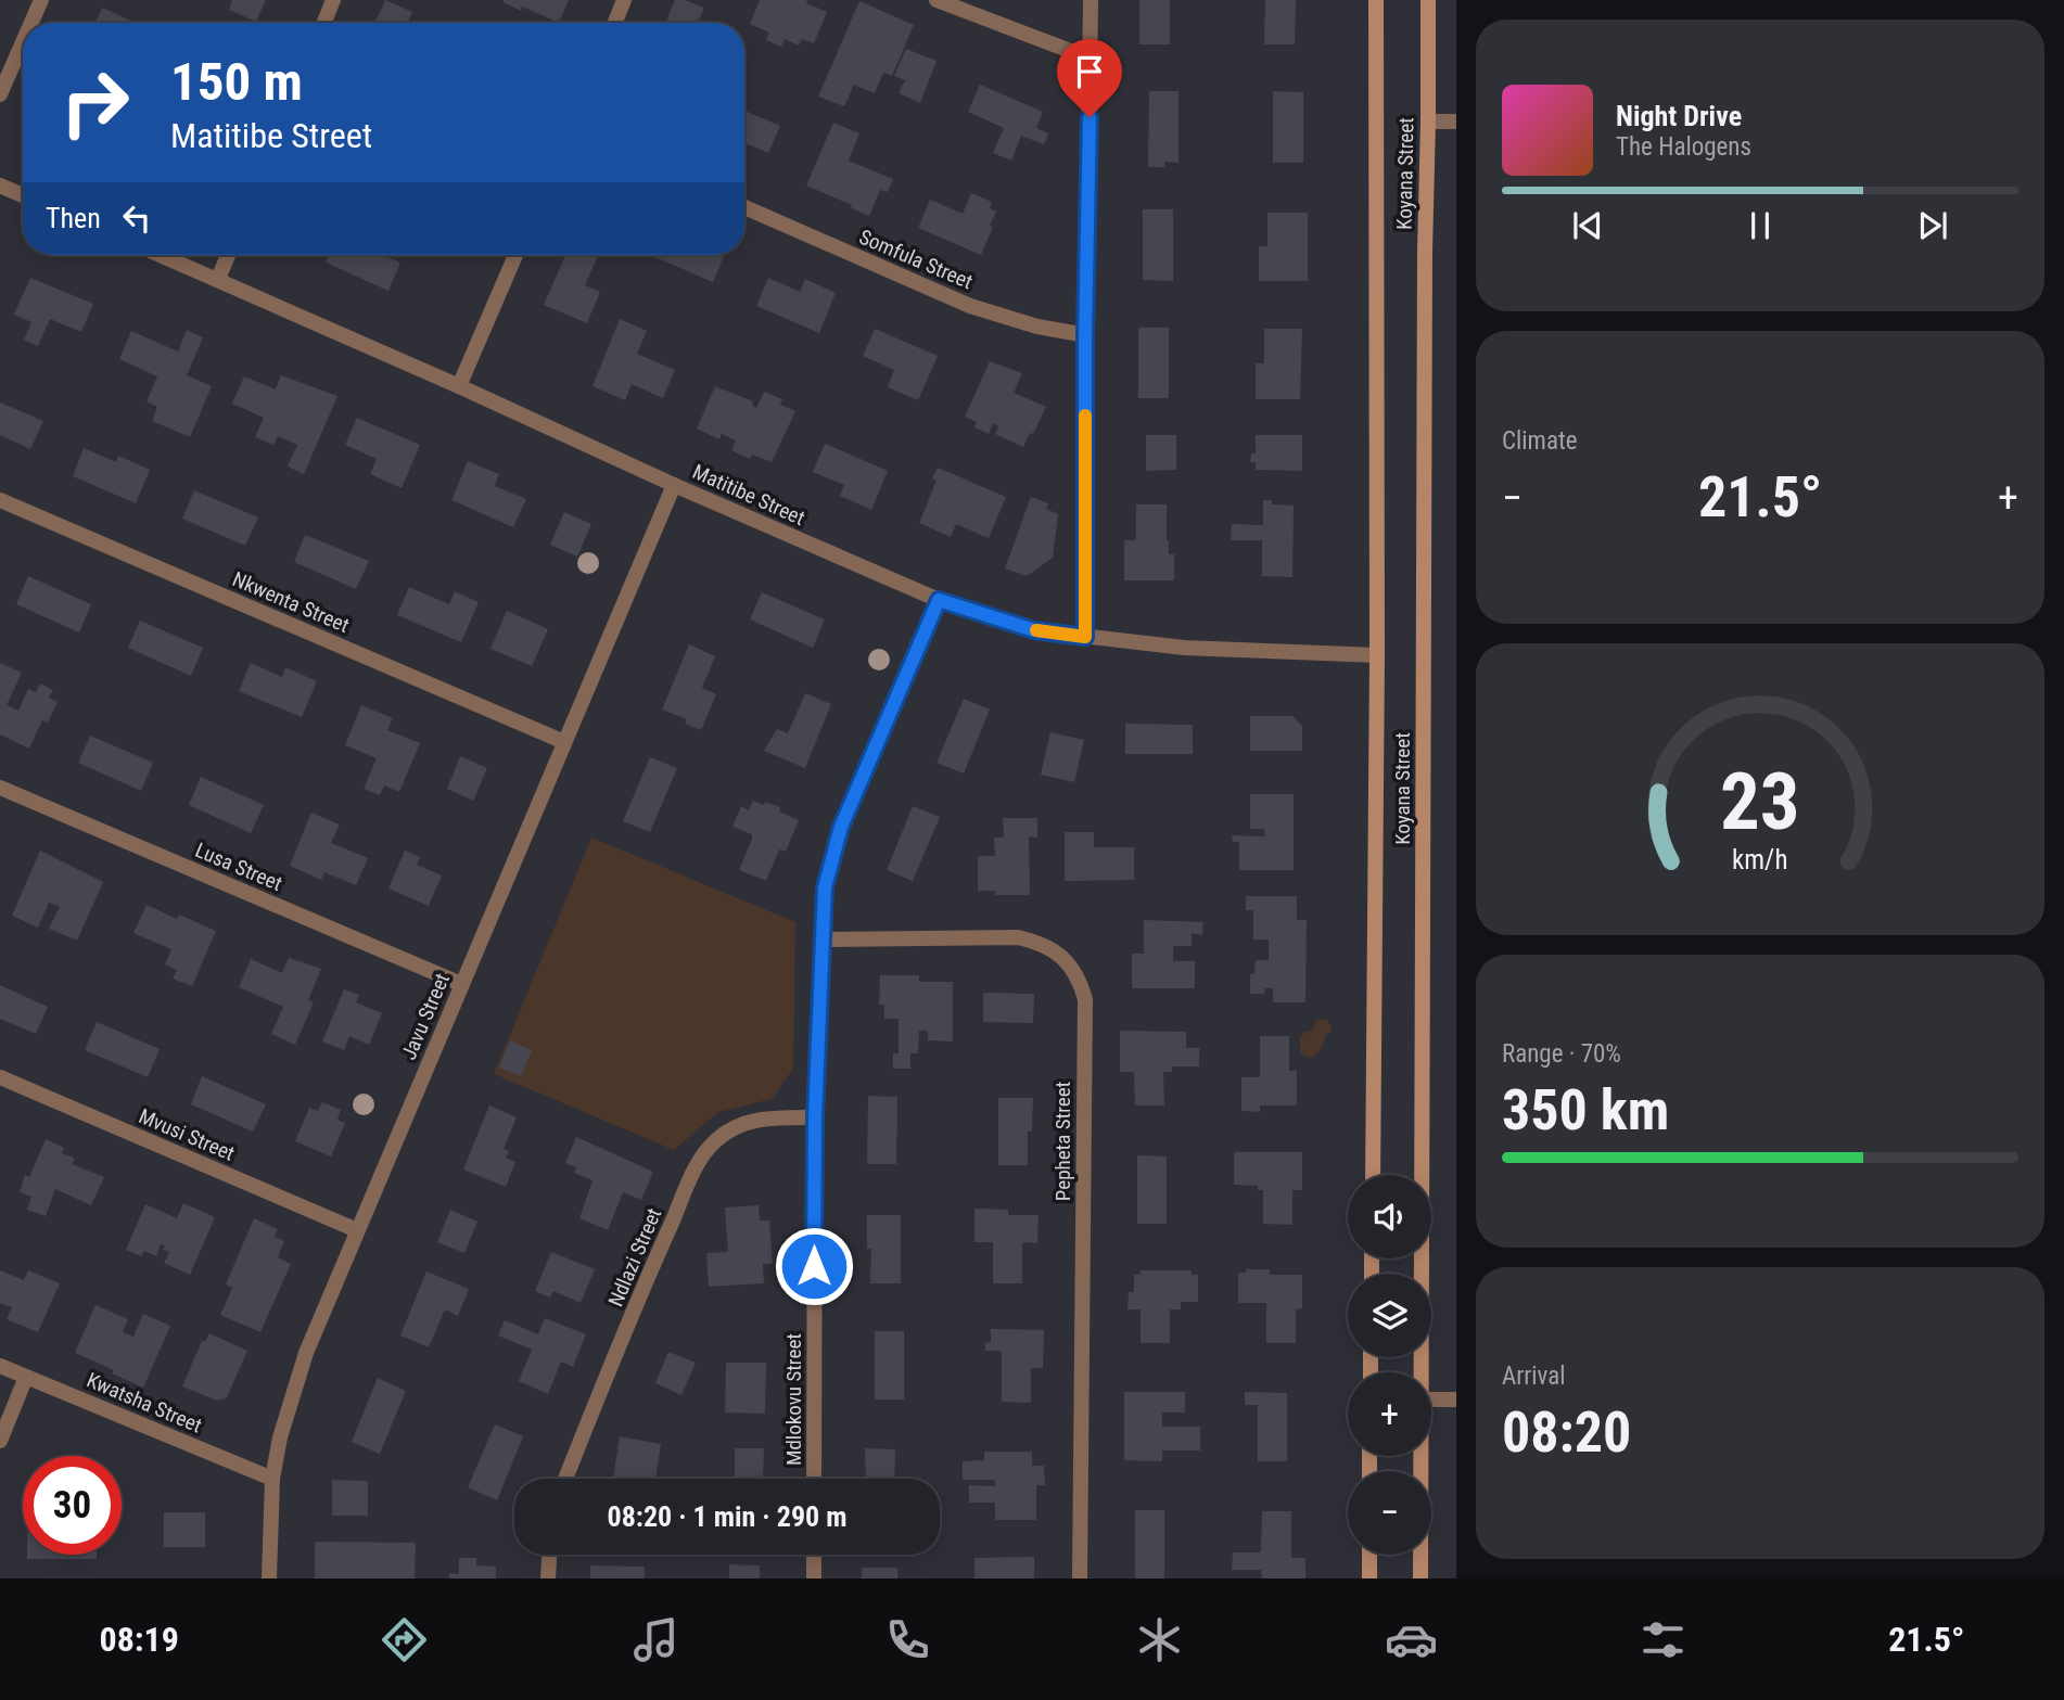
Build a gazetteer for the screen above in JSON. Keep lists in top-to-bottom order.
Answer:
{
  "streets": {
    "main road": ["Koyana Street"],
    "street": [
      "Somfula Street",
      "Matitibe Street",
      "Nkwenta Street",
      "Lusa Street",
      "Javu Street",
      "Mvusi Street",
      "Pepheta Street",
      "Ndlazi Street",
      "Mdlokovu Street",
      "Kwatsha Street"
    ]
  },
  "crossings": [
    ["Koyana Street", "Matitibe Street"],
    ["Matitibe Street", "Javu Street"],
    ["Matitibe Street", "Mdlokovu Street"],
    ["Nkwenta Street", "Javu Street"],
    ["Lusa Street", "Javu Street"],
    ["Javu Street", "Mvusi Street"],
    ["Javu Street", "Kwatsha Street"],
    ["Pepheta Street", "Mdlokovu Street"],
    ["Ndlazi Street", "Mdlokovu Street"]
  ],
  "page": {
    "turn": ["150 m", "Matitibe Street"],
    "song": ["Night Drive", "The Halogens"],
    "then": "Then",
    "tile": [
      "Climate",
      ["Range · 70%", "350 km"],
      ["Arrival", "08:20"]
    ],
    "heat": ["−", "21.5°", "+"],
    "map_buttons": ["+", "−"],
    "limit": "30",
    "trip": "08:20 · 1 min · 290 m",
    "tabs": ["08:19", "21.5°"],
    "gauge": ["23", "km/h"]
  }
}
